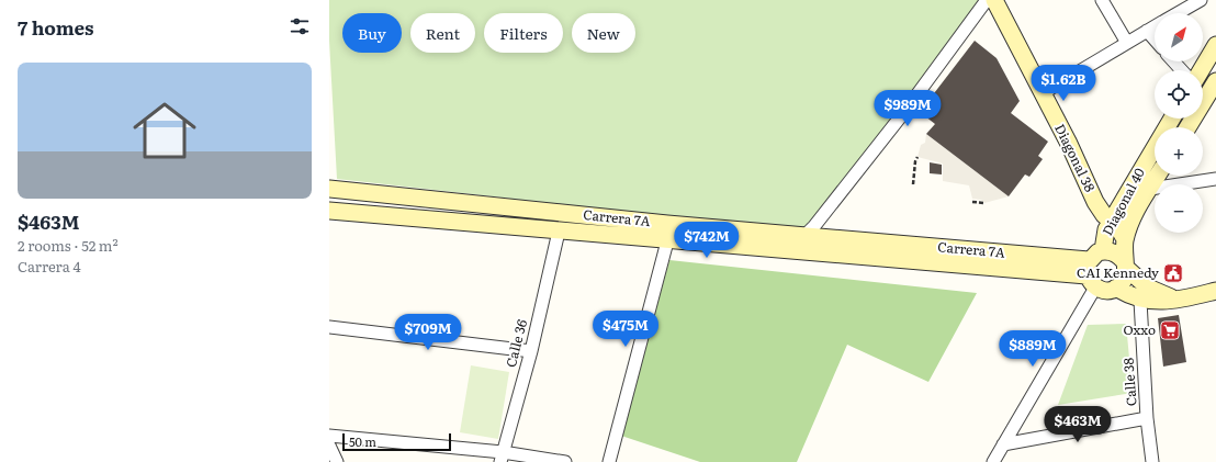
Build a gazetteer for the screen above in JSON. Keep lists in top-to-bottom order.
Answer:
{
  "streets": {
    "main road": ["Diagonal 38", "Diagonal 40", "Carrera 7A"],
    "street": ["Calle 36", "Calle 38"]
  },
  "crossings": [
    ["Diagonal 38", "Diagonal 40"],
    ["Diagonal 40", "Carrera 7A"],
    ["Carrera 7A", "Calle 36"]
  ],
  "places": {
    "public building": ["CAI Kennedy"],
    "supermarket": ["Oxxo"]
  },
  "scale_bar": "50 m",
  "north": "top right",
  "page": {
    "heading": "7 homes",
    "map_buttons": ["+", "−"],
    "chip": [
      "Buy",
      "Rent",
      "Filters",
      "New"
    ],
    "list": [
      {
        "name": "$463M",
        "note": "2 rooms · 52 m² · Carrera 4"
      }
    ],
    "price": [
      "$1.62B",
      "$989M",
      "$742M",
      "$475M",
      "$709M",
      "$889M",
      "$463M"
    ],
    "scale": "50 m"
  }
}
